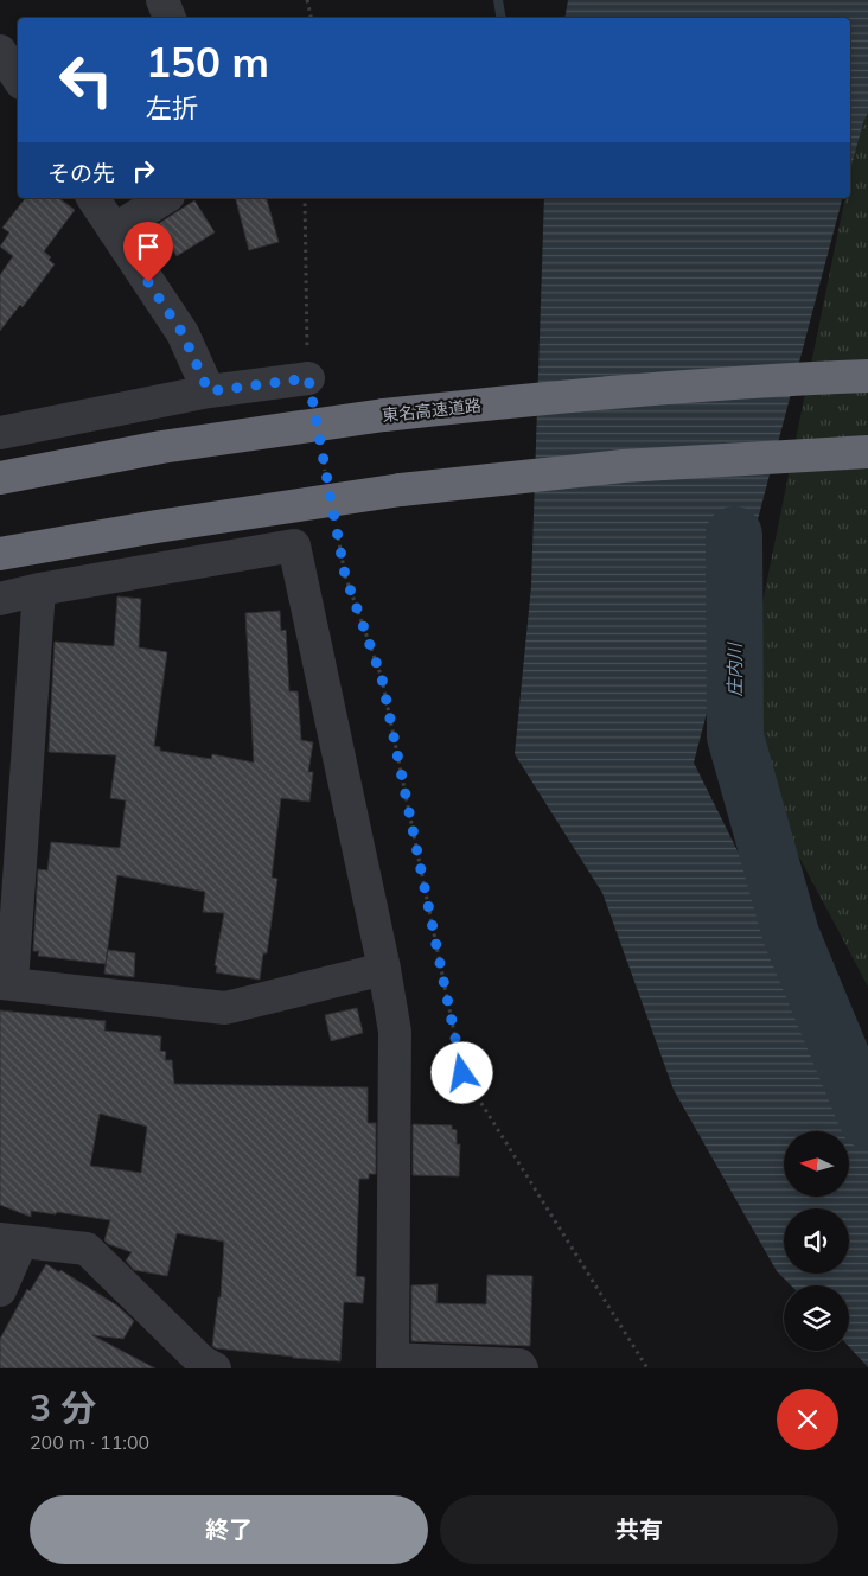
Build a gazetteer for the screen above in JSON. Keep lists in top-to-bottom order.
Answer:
{
  "streets": {
    "highway": ["東名高速道路"]
  },
  "water": ["庄内川"],
  "north": "left",
  "page": {
    "turn": ["150 m", "左折"],
    "then": "その先",
    "heading": ["3 分", "200 m · 11:00"],
    "buttons": ["終了", "共有"]
  }
}
